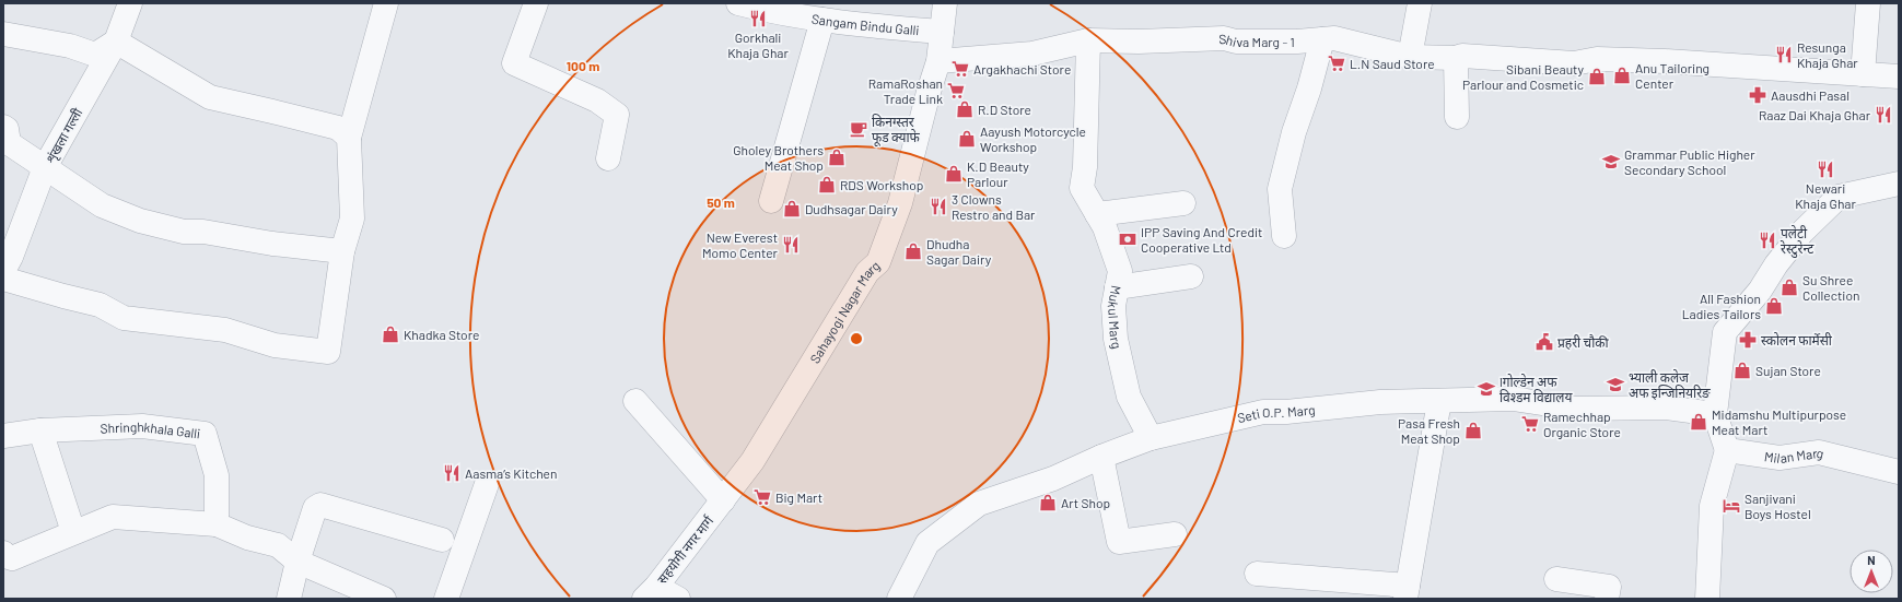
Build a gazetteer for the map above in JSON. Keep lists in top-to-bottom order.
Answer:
{
  "streets": {
    "street": [
      "Sangam Bindu Galli",
      "Shiva Marg - 1",
      "शृंखला गल्ली",
      "Sahayogi Nagar Marg",
      "Mukul Marg",
      "Seti O.P. Marg",
      "Shringhkhala Galli",
      "Milan Marg",
      "सहयोगी नगर मार्ग"
    ]
  },
  "crossings": [
    ["Sangam Bindu Galli", "Sahayogi Nagar Marg"],
    ["Shiva Marg - 1", "Sahayogi Nagar Marg"],
    ["Shiva Marg - 1", "Mukul Marg"],
    ["Sahayogi Nagar Marg", "सहयोगी नगर मार्ग"],
    ["Mukul Marg", "Seti O.P. Marg"]
  ],
  "places": {
    "restaurant": [
      "Gorkhali Khaja Ghar",
      "Resunga Khaja Ghar",
      "Raaz Dai Khaja Ghar",
      "Newari Khaja Ghar",
      "3 Clowns Restro and Bar",
      "पलेटी रेस्टुरेन्ट",
      "New Everest Momo Center",
      "Aasma’s Kitchen"
    ],
    "supermarket": [
      "L.N Saud Store",
      "Argakhachi Store",
      "RamaRoshan Trade Link",
      "Ramechhap Organic Store",
      "Big Mart"
    ],
    "shop": [
      "Anu Tailoring Center",
      "Sibani Beauty Parlour and Cosmetic",
      "R.D Store",
      "Aayush Motorcycle Workshop",
      "Gholey Brothers Meat Shop",
      "K.D Beauty Parlour",
      "RDS Workshop",
      "Dudhsagar Dairy",
      "Dhudha Sagar Dairy",
      "Su Shree Collection",
      "All Fashion Ladies Tailors",
      "Khadka Store",
      "Sujan Store",
      "Midamshu Multipurpose Meat Mart",
      "Pasa Fresh Meat Shop",
      "Art Shop"
    ],
    "pharmacy": ["Aausdhi Pasal", "स्कोलन फार्मेसी"],
    "cafe": ["किनग्स्तर फूड क्याफे"],
    "school or university": ["Grammar Public Higher Secondary School", "भ्याली कलेज अफ इन्जिनियरिङ", "lगोल्डेन अफ विश्डम विद्यालय"],
    "bank": ["IPP Saving And Credit Cooperative Ltd"],
    "public building": ["प्रहरी चौकी"],
    "hotel": ["Sanjivani Boys Hostel"]
  },
  "north": "top",
  "rings": ["100 m", "50 m"]
}
